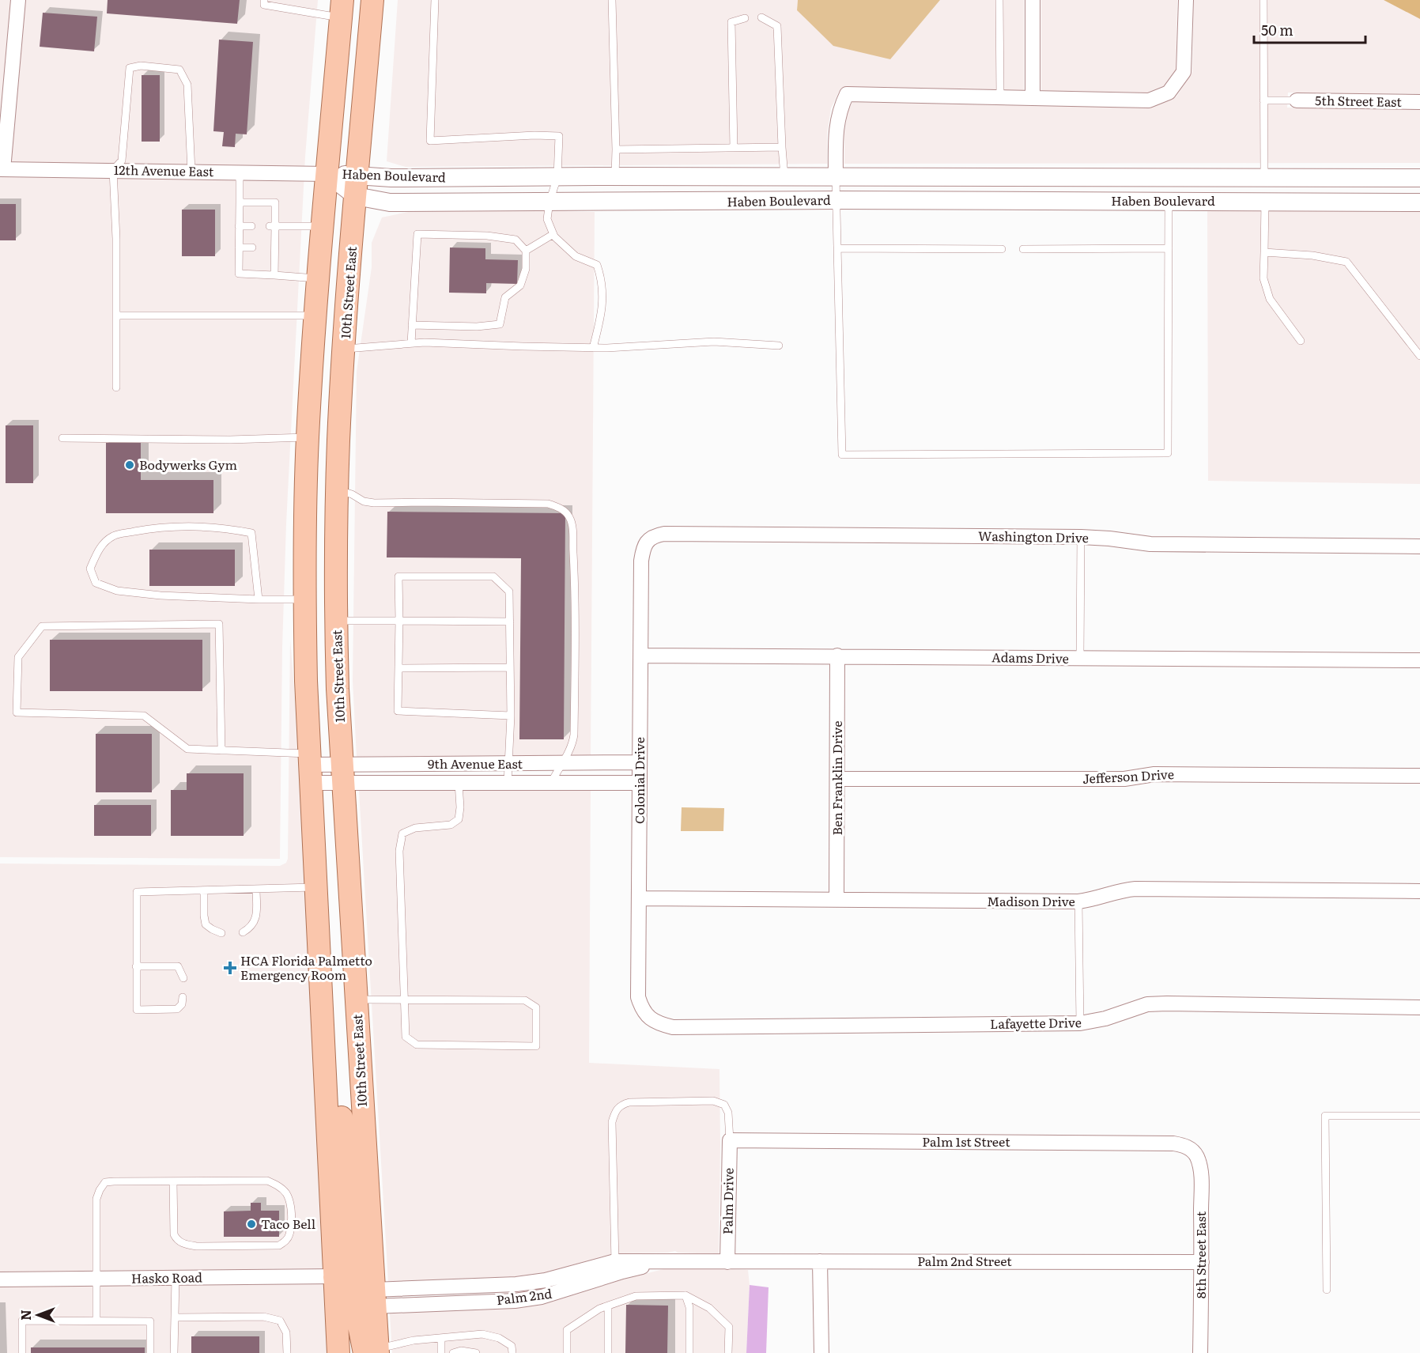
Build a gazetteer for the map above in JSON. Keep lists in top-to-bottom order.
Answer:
{
  "streets": {
    "main road": ["10th Street East"],
    "street": [
      "5th Street East",
      "12th Avenue East",
      "Haben Boulevard",
      "Washington Drive",
      "Adams Drive",
      "9th Avenue East",
      "Jefferson Drive",
      "Ben Franklin Drive",
      "Colonial Drive",
      "Madison Drive",
      "Lafayette Drive",
      "Palm 1st Street",
      "Palm Drive",
      "8th Street East",
      "Palm 2nd Street",
      "Hasko Road",
      "Palm 2nd"
    ]
  },
  "crossings": [
    ["12th Avenue East", "Haben Boulevard"],
    ["Haben Boulevard", "10th Street East"],
    ["10th Street East", "9th Avenue East"],
    ["10th Street East", "Palm 2nd"],
    ["Washington Drive", "Colonial Drive"],
    ["Adams Drive", "Ben Franklin Drive"],
    ["Adams Drive", "Colonial Drive"],
    ["9th Avenue East", "Colonial Drive"],
    ["Jefferson Drive", "Ben Franklin Drive"],
    ["Ben Franklin Drive", "Madison Drive"],
    ["Colonial Drive", "Madison Drive"],
    ["Colonial Drive", "Lafayette Drive"],
    ["Palm 1st Street", "Palm Drive"],
    ["Palm 1st Street", "8th Street East"],
    ["Palm Drive", "Palm 2nd Street"],
    ["Palm Drive", "Palm 2nd"],
    ["8th Street East", "Palm 2nd Street"],
    ["Palm 2nd Street", "Palm 2nd"]
  ],
  "places": {
    "other": ["Bodywerks Gym", "Taco Bell"],
    "health": ["HCA Florida Palmetto Emergency Room"]
  },
  "scale_bar": "50 m",
  "north": "left"
}
